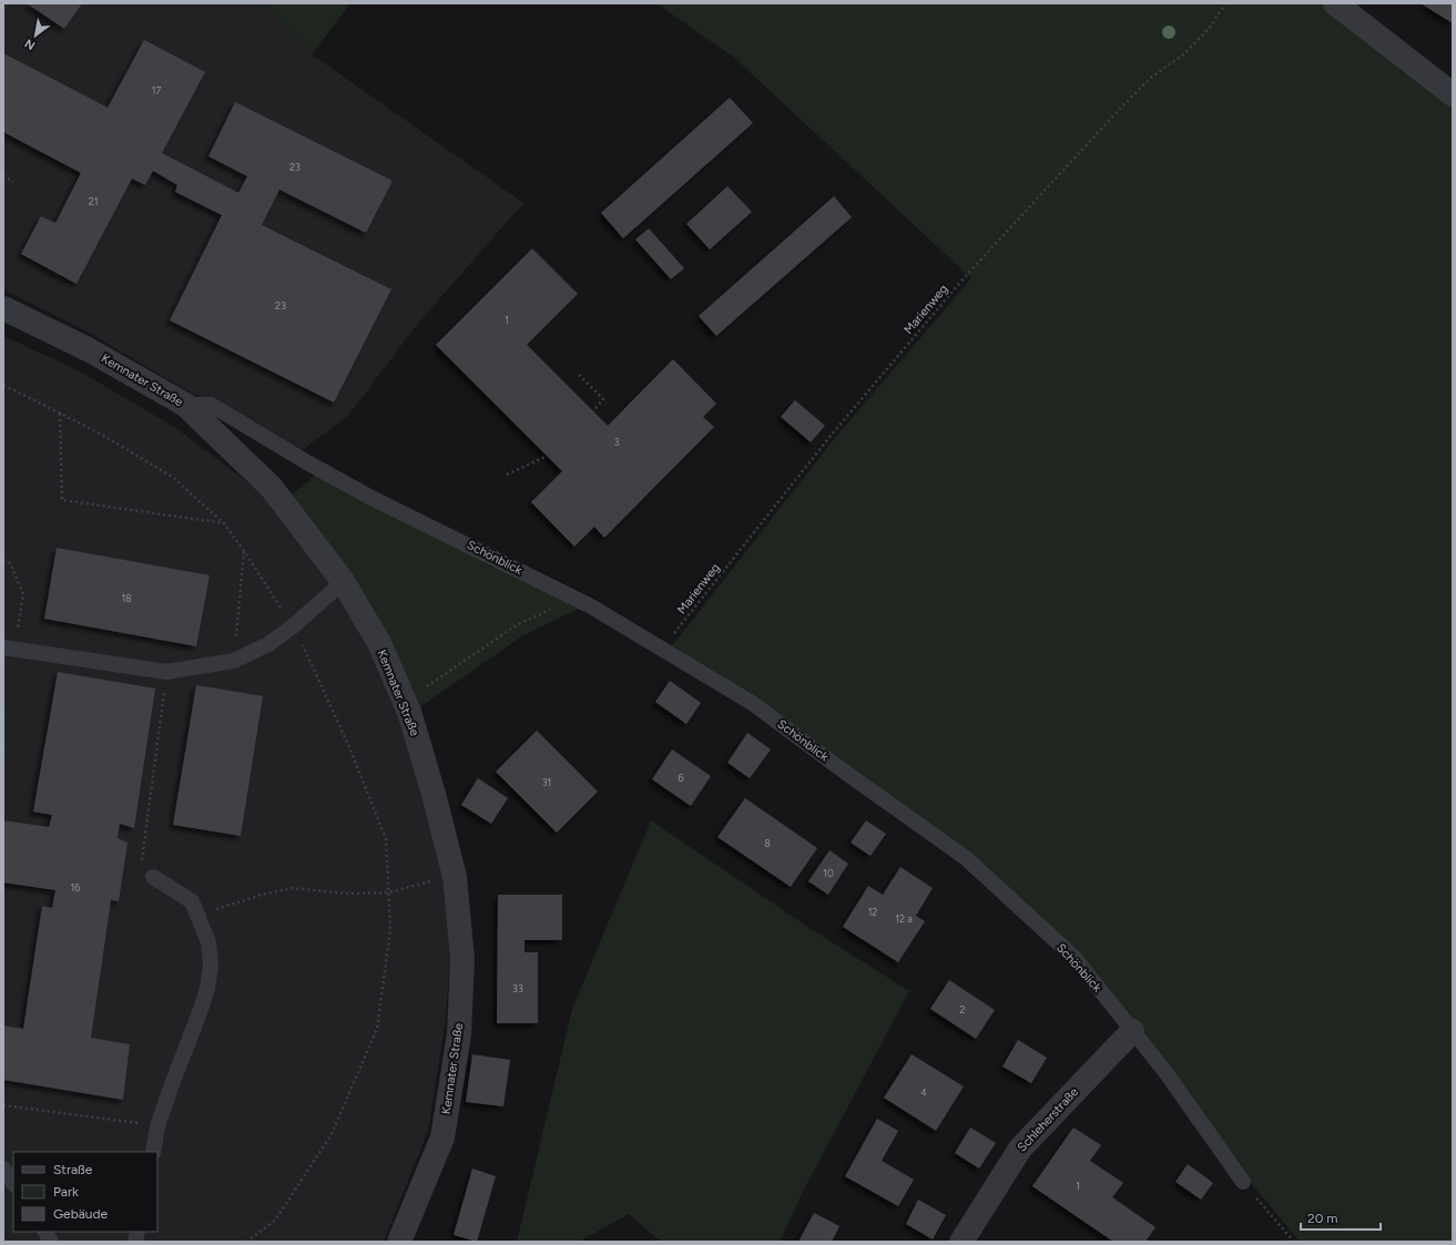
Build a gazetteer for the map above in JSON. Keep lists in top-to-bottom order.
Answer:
{
  "streets": {
    "street": ["Kemnater Straße", "Schleherstraße"],
    "lane": ["Schönblick"],
    "path": ["Marienweg"]
  },
  "crossings": [
    ["Marienweg", "Schönblick"],
    ["Kemnater Straße", "Schönblick"],
    ["Schönblick", "Schleherstraße"]
  ],
  "house_numbers": [
    "17",
    "23",
    "21",
    "23",
    "1",
    "3",
    "18",
    "6",
    "31",
    "8",
    "10",
    "16",
    "12",
    "12 a",
    "33",
    "2",
    "4",
    "1"
  ],
  "legend": ["Straße", "Park", "Gebäude"],
  "scale_bar": "20 m",
  "north": "bottom left"
}
